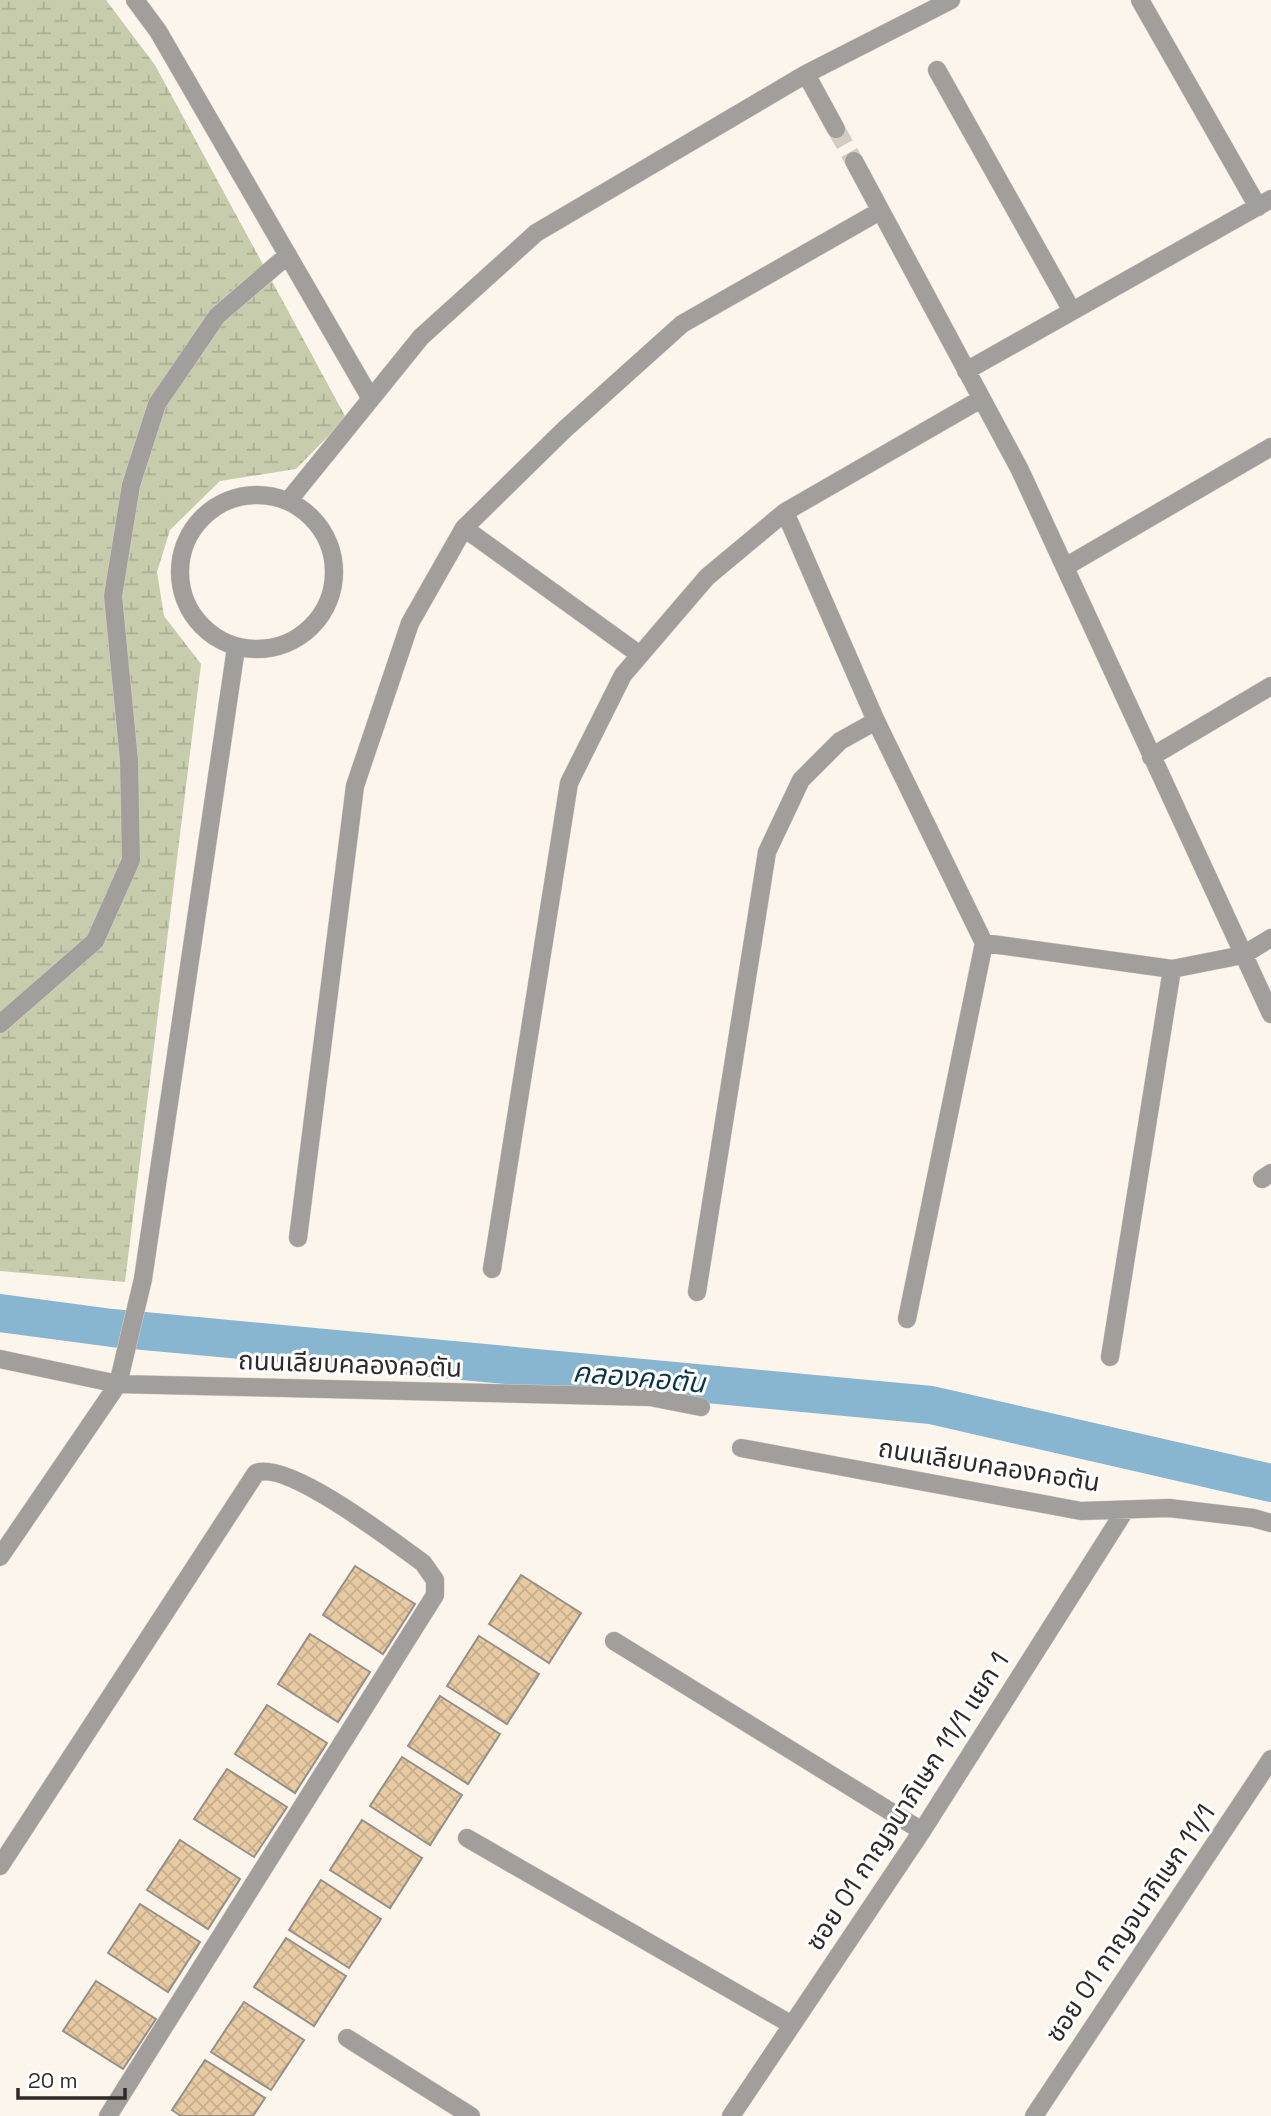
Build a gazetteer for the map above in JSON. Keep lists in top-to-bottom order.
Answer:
{
  "streets": {
    "street": ["ถนนเลียบคลองคอตัน", "ซอย 01 กาญจนาภิเษก 11/1 แยก 1", "ซอย 01 กาญจนาภิเษก 11/1"]
  },
  "crossings": [
    ["ถนนเลียบคลองคอตัน", "ซอย 01 กาญจนาภิเษก 11/1 แยก 1"]
  ],
  "water": ["คลองคอตัน"],
  "scale_bar": "20 m"
}
